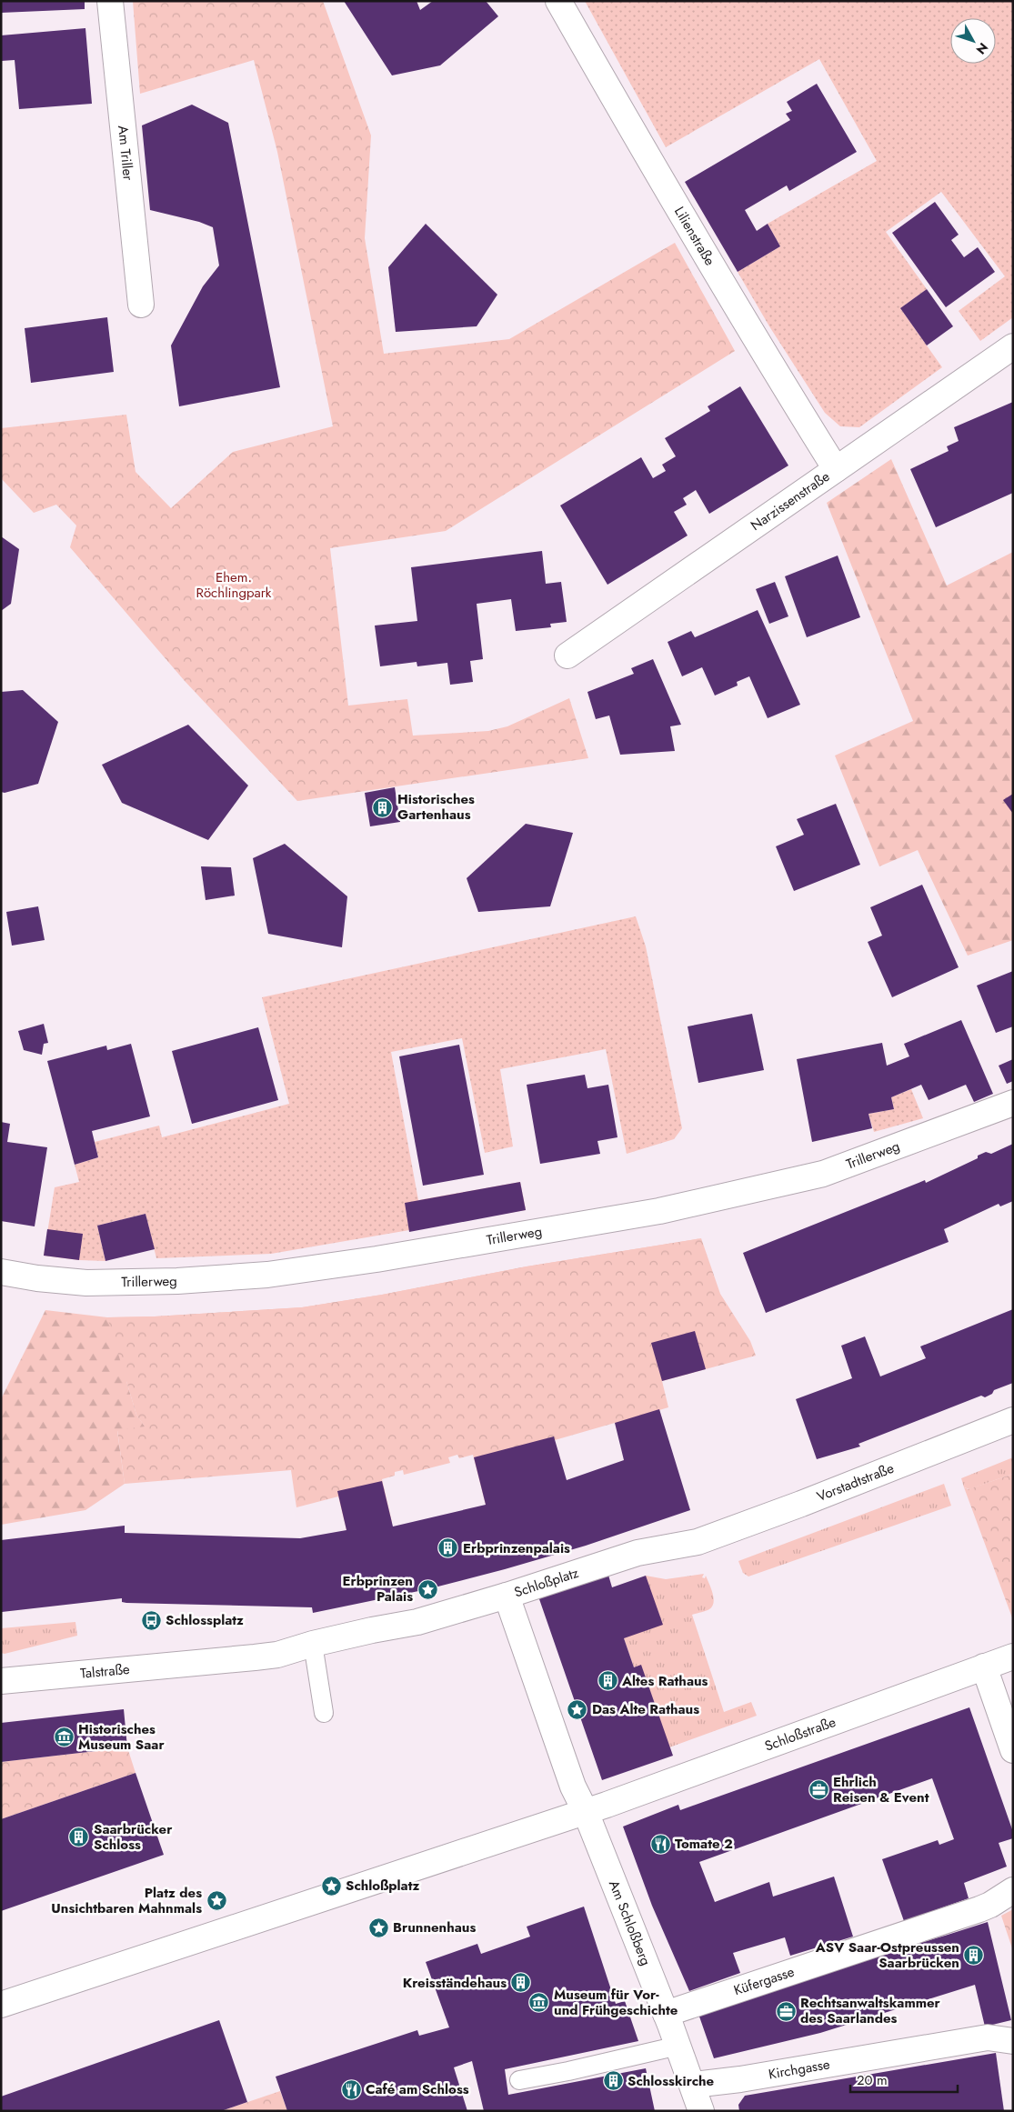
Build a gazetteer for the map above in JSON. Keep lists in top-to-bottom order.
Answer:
{
  "streets": {
    "street": [
      "Am Triller",
      "Lilienstraße",
      "Narzissenstraße",
      "Trillerweg",
      "Vorstadtstraße",
      "Schloßplatz",
      "Talstraße",
      "Schloßstraße",
      "Am Schloßberg",
      "Küfergasse",
      "Kirchgasse"
    ]
  },
  "crossings": [
    ["Lilienstraße", "Narzissenstraße"],
    ["Vorstadtstraße", "Schloßplatz"],
    ["Schloßplatz", "Talstraße"],
    ["Schloßplatz", "Schloßstraße"],
    ["Schloßplatz", "Am Schloßberg"],
    ["Schloßstraße", "Am Schloßberg"],
    ["Am Schloßberg", "Küfergasse"],
    ["Am Schloßberg", "Kirchgasse"]
  ],
  "parks": ["Ehem. Röchlingpark"],
  "places": {
    "building": [
      "Historisches Gartenhaus",
      "Erbprinzenpalais",
      "Altes Rathaus",
      "Saarbrücker Schloss",
      "ASV Saar-Ostpreussen Saarbrücken",
      "Kreisständehaus",
      "Schlosskirche"
    ],
    "place": [
      "Erbprinzen Palais",
      "Das Alte Rathaus",
      "Schloßplatz",
      "Platz des Unsichtbaren Mahnmals",
      "Brunnenhaus"
    ],
    "bus stop": ["Schlossplatz"],
    "museum": ["Historisches Museum Saar", "Museum für Vor- und Frühgeschichte"],
    "office": ["Ehrlich Reisen & Event", "Rechtsanwaltskammer des Saarlandes"],
    "restaurant": ["Tomate 2", "Café am Schloss"]
  },
  "scale_bar": "20 m",
  "north": "bottom right"
}
